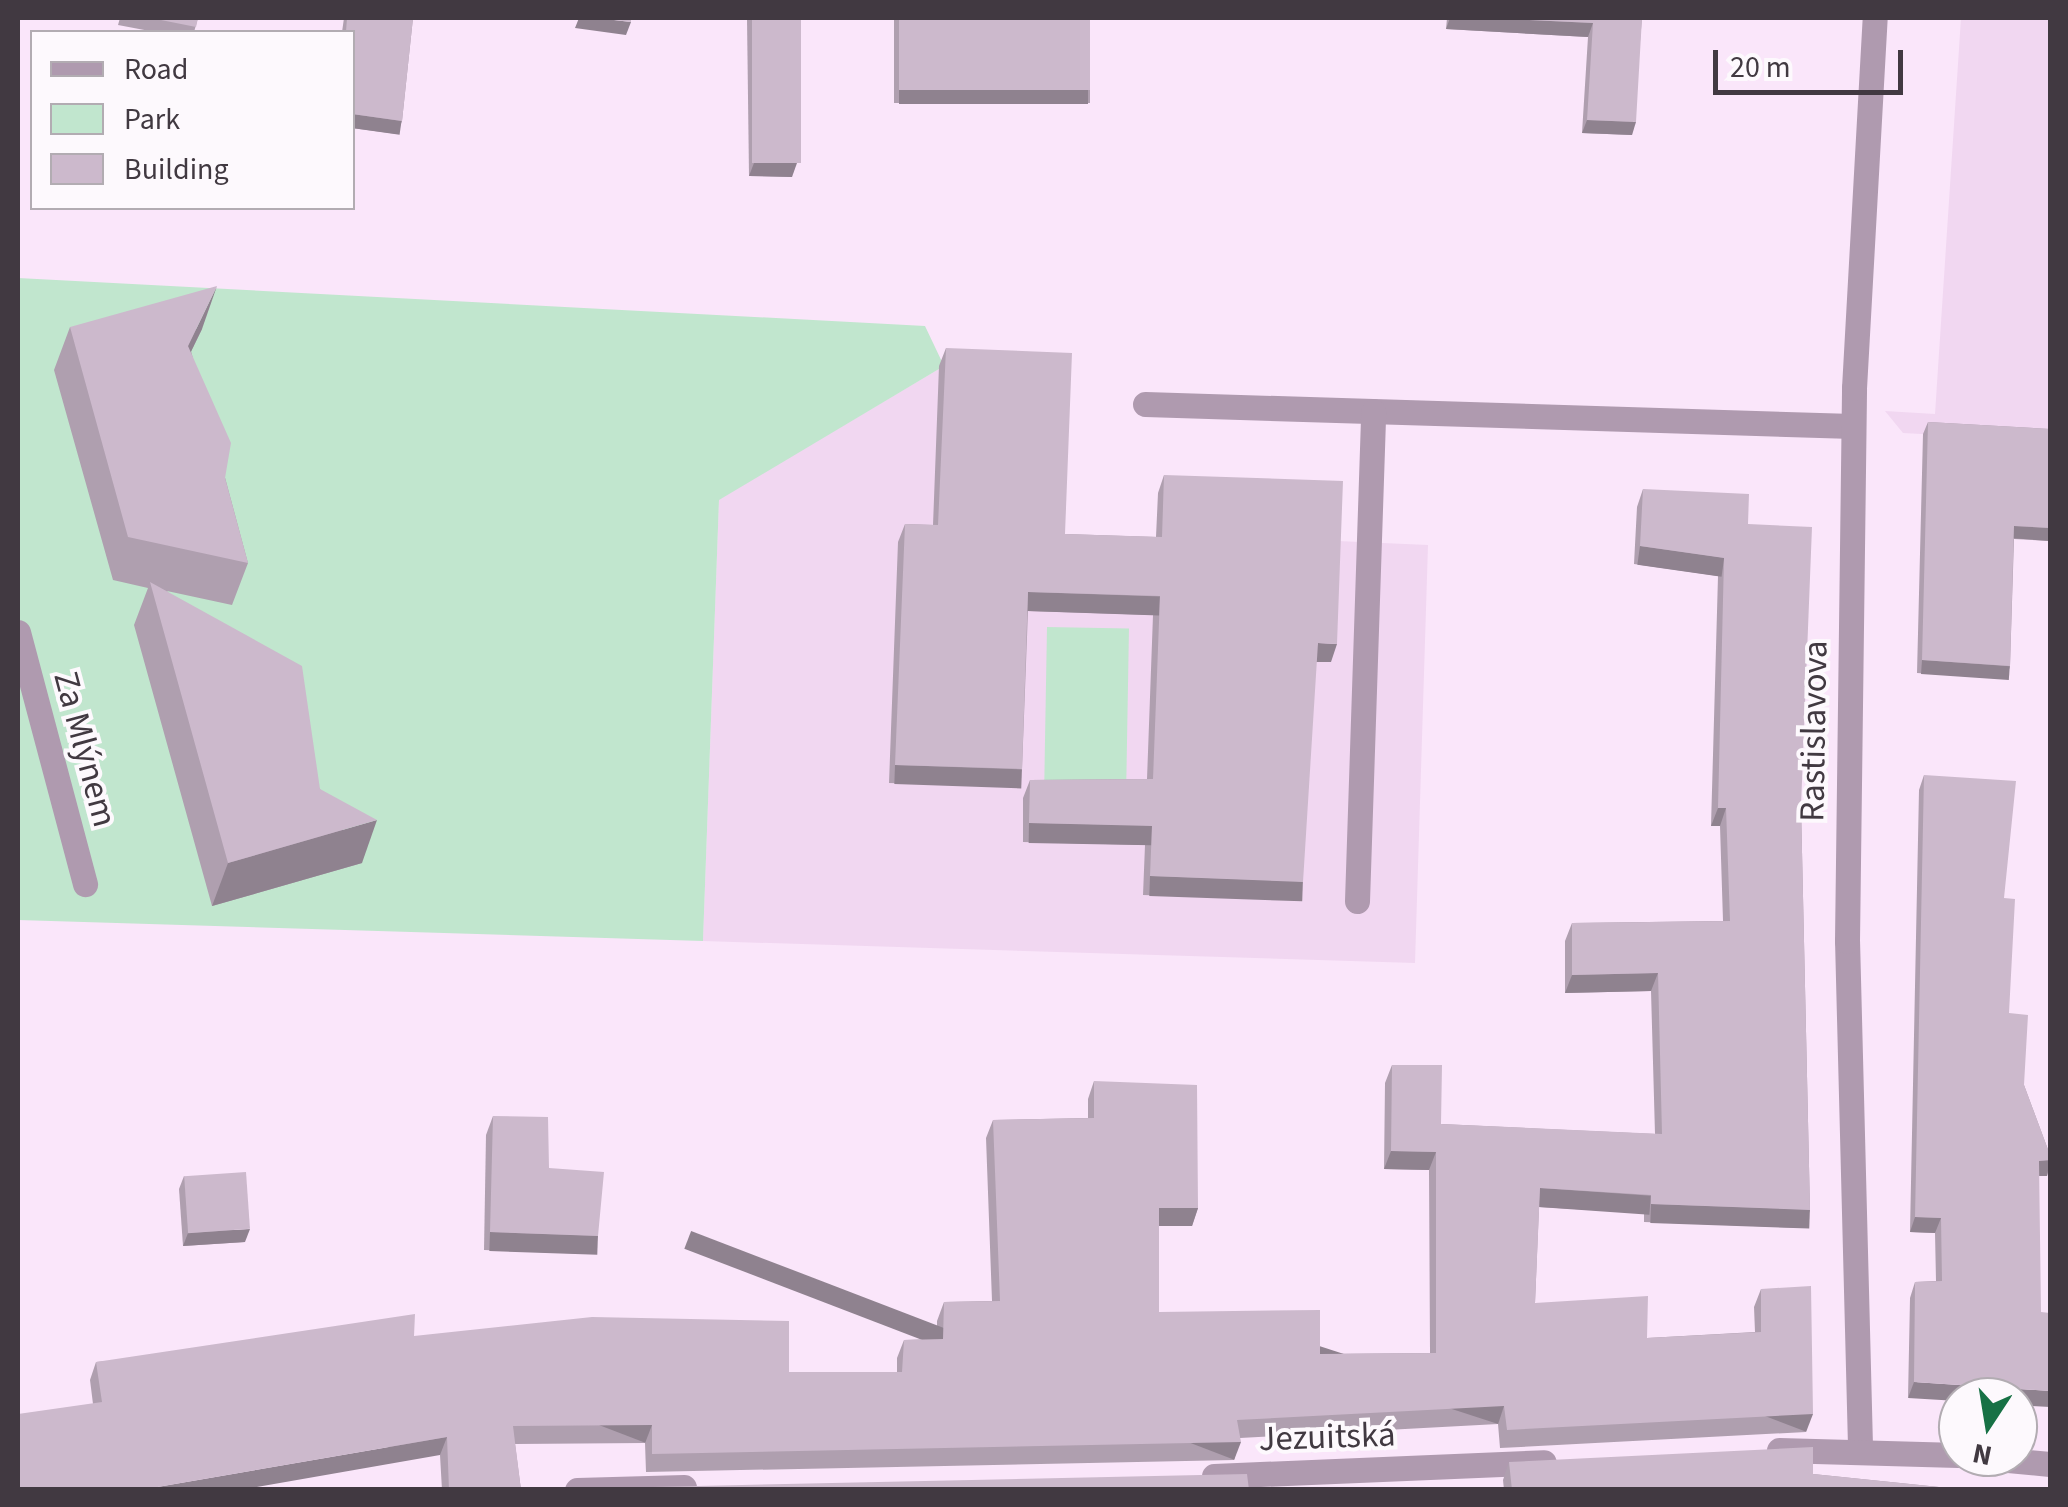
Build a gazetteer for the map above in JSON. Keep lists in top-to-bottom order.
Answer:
{
  "streets": {
    "street": ["Rastislavova", "Za Mlýnem", "Jezuitská"]
  },
  "legend": ["Road", "Park", "Building"],
  "scale_bar": "20 m",
  "north": "bottom"
}
